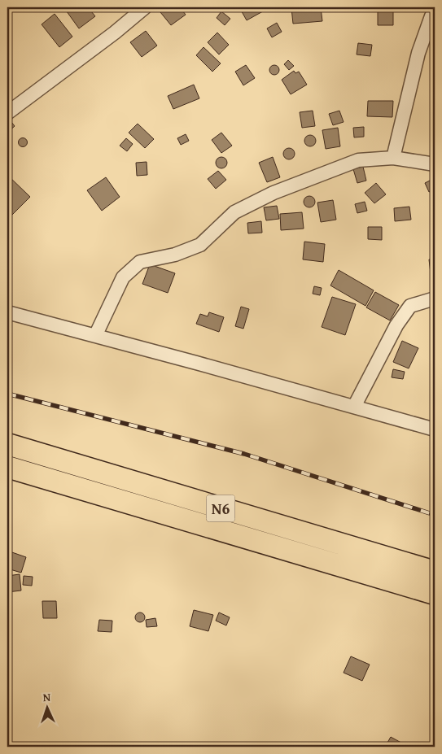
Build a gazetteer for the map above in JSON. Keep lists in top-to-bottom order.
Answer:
{
  "streets": {
    "highway": ["N6"]
  },
  "north": "top"
}
